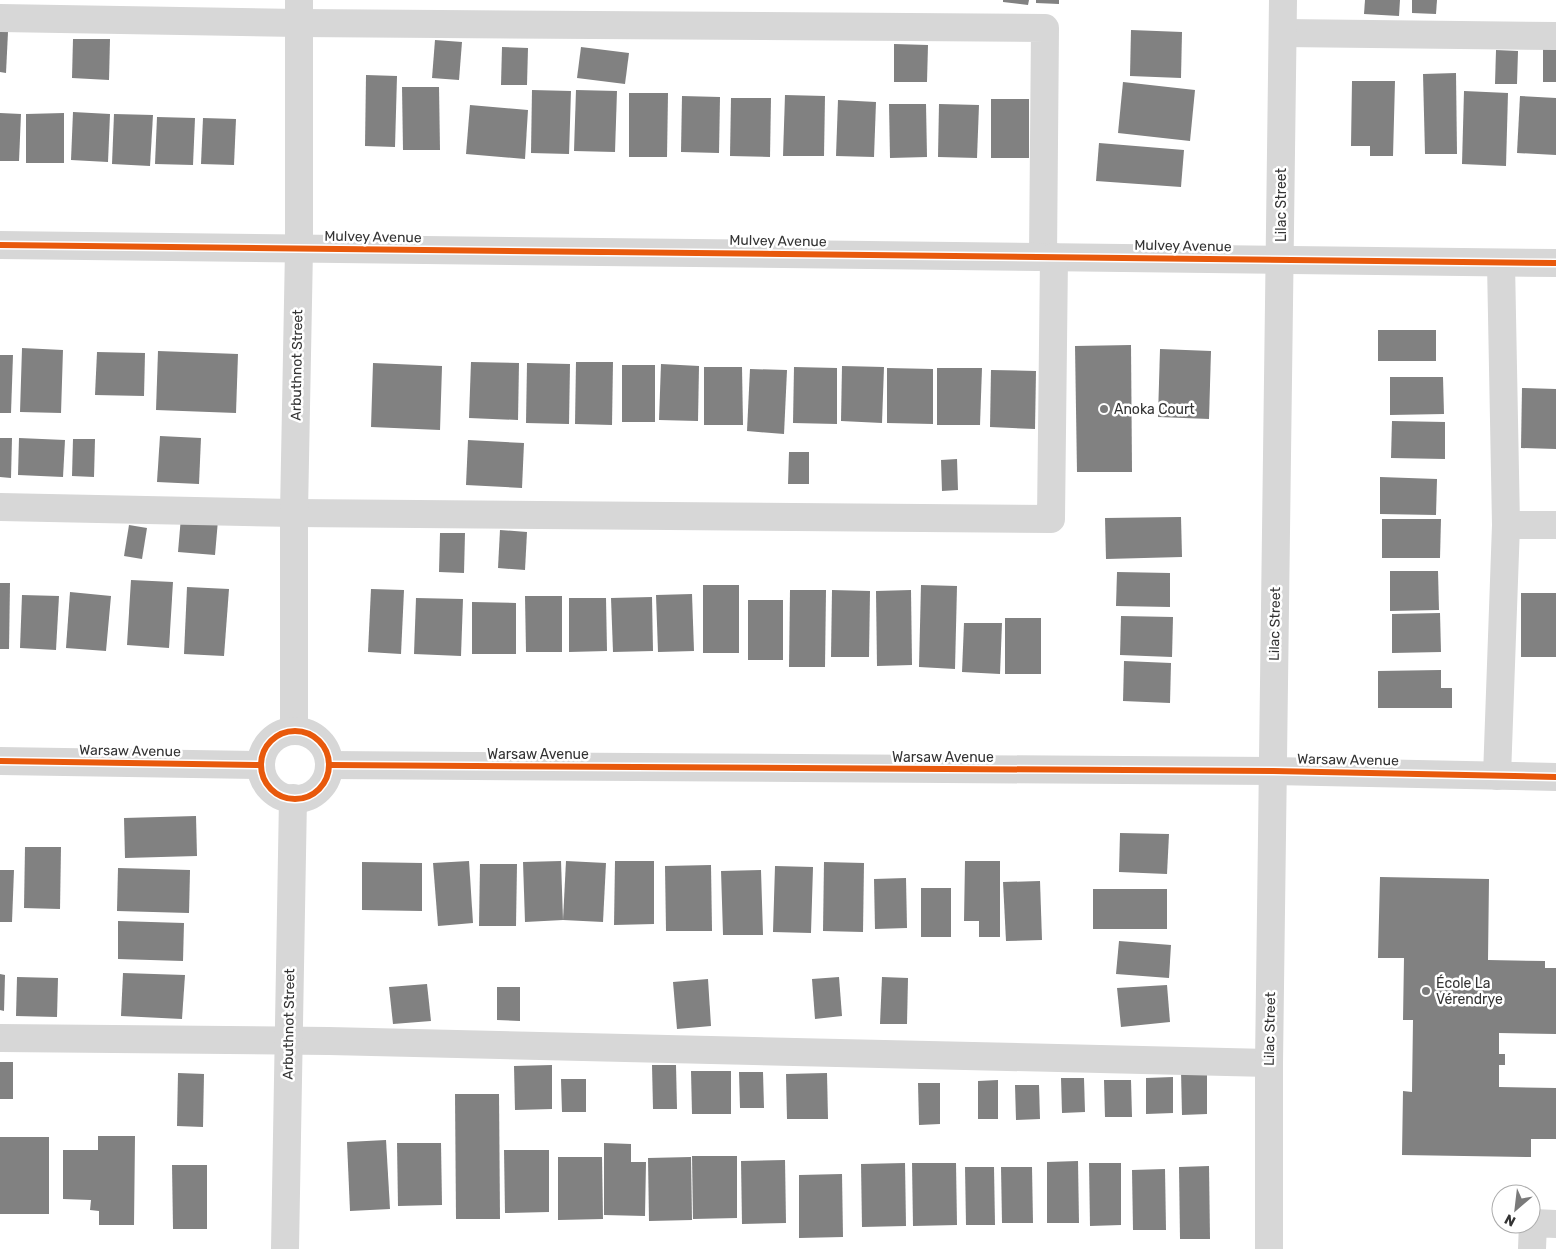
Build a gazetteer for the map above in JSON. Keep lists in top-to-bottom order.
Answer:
{
  "streets": {
    "street": [
      "Lilac Street",
      "Mulvey Avenue",
      "Arbuthnot Street",
      "Warsaw Avenue"
    ]
  },
  "crossings": [
    ["Lilac Street", "Mulvey Avenue"],
    ["Lilac Street", "Warsaw Avenue"],
    ["Mulvey Avenue", "Arbuthnot Street"],
    ["Arbuthnot Street", "Warsaw Avenue"]
  ],
  "places": ["Anoka Court", "École La Vérendrye"],
  "north": "bottom left"
}
